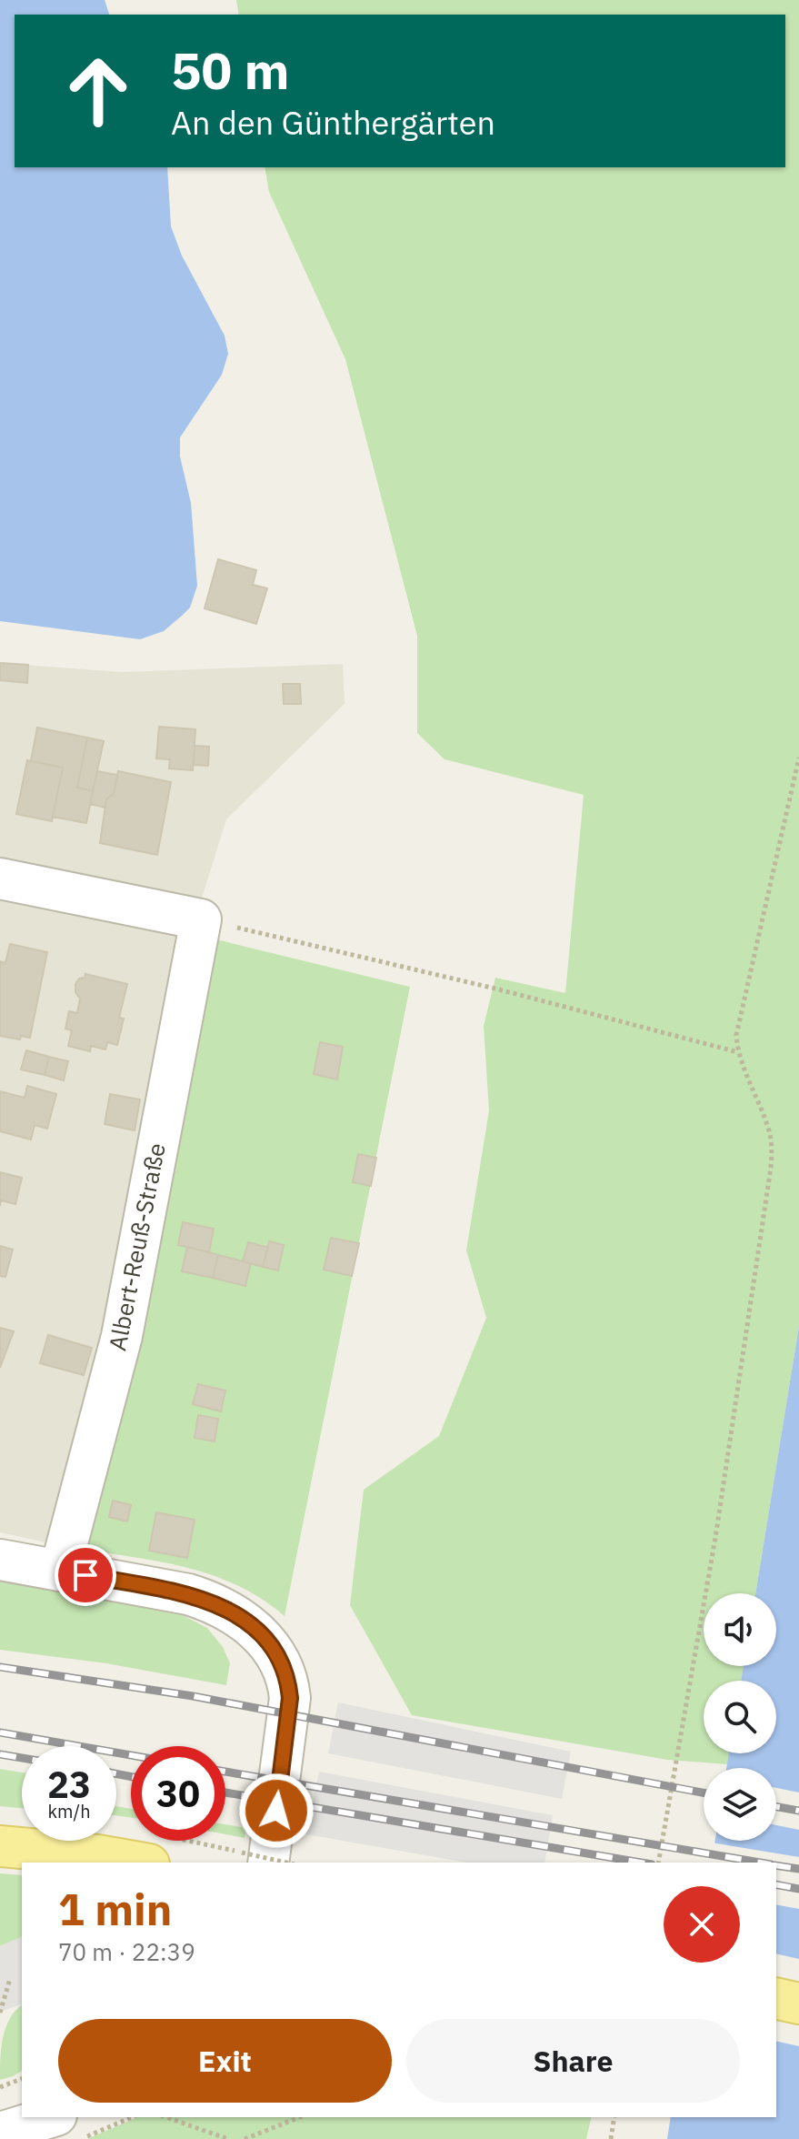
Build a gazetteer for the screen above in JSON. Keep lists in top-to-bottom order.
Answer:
{
  "streets": {
    "street": ["Albert-Reuß-Straße"]
  },
  "page": {
    "turn": ["50 m", "An den Günthergärten"],
    "speed": "23 km/h",
    "limit": "30",
    "heading": ["1 min", "70 m · 22:39"],
    "buttons": ["Exit", "Share"]
  }
}
